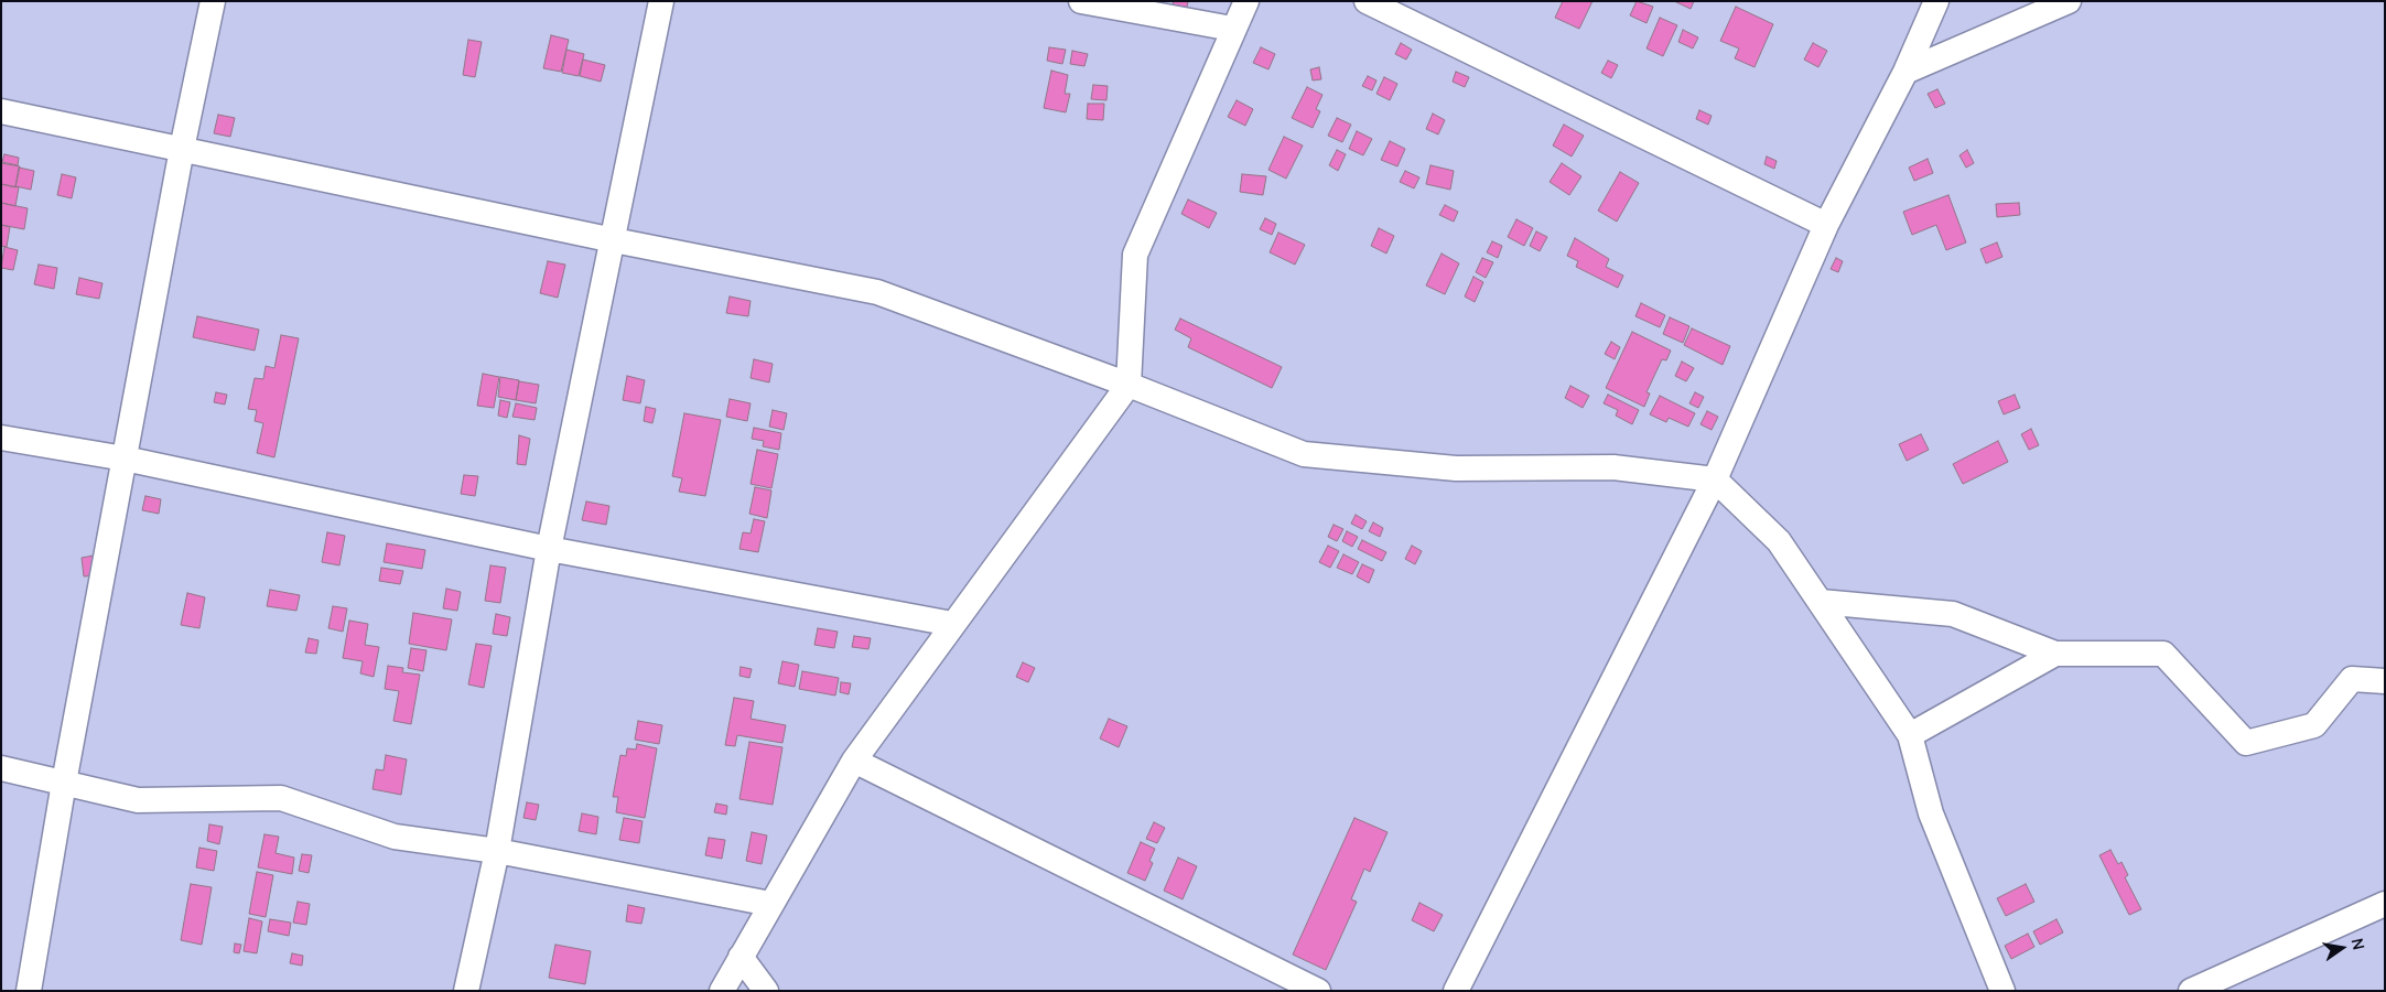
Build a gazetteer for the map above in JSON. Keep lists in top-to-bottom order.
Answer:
{
  "north": "right"
}
